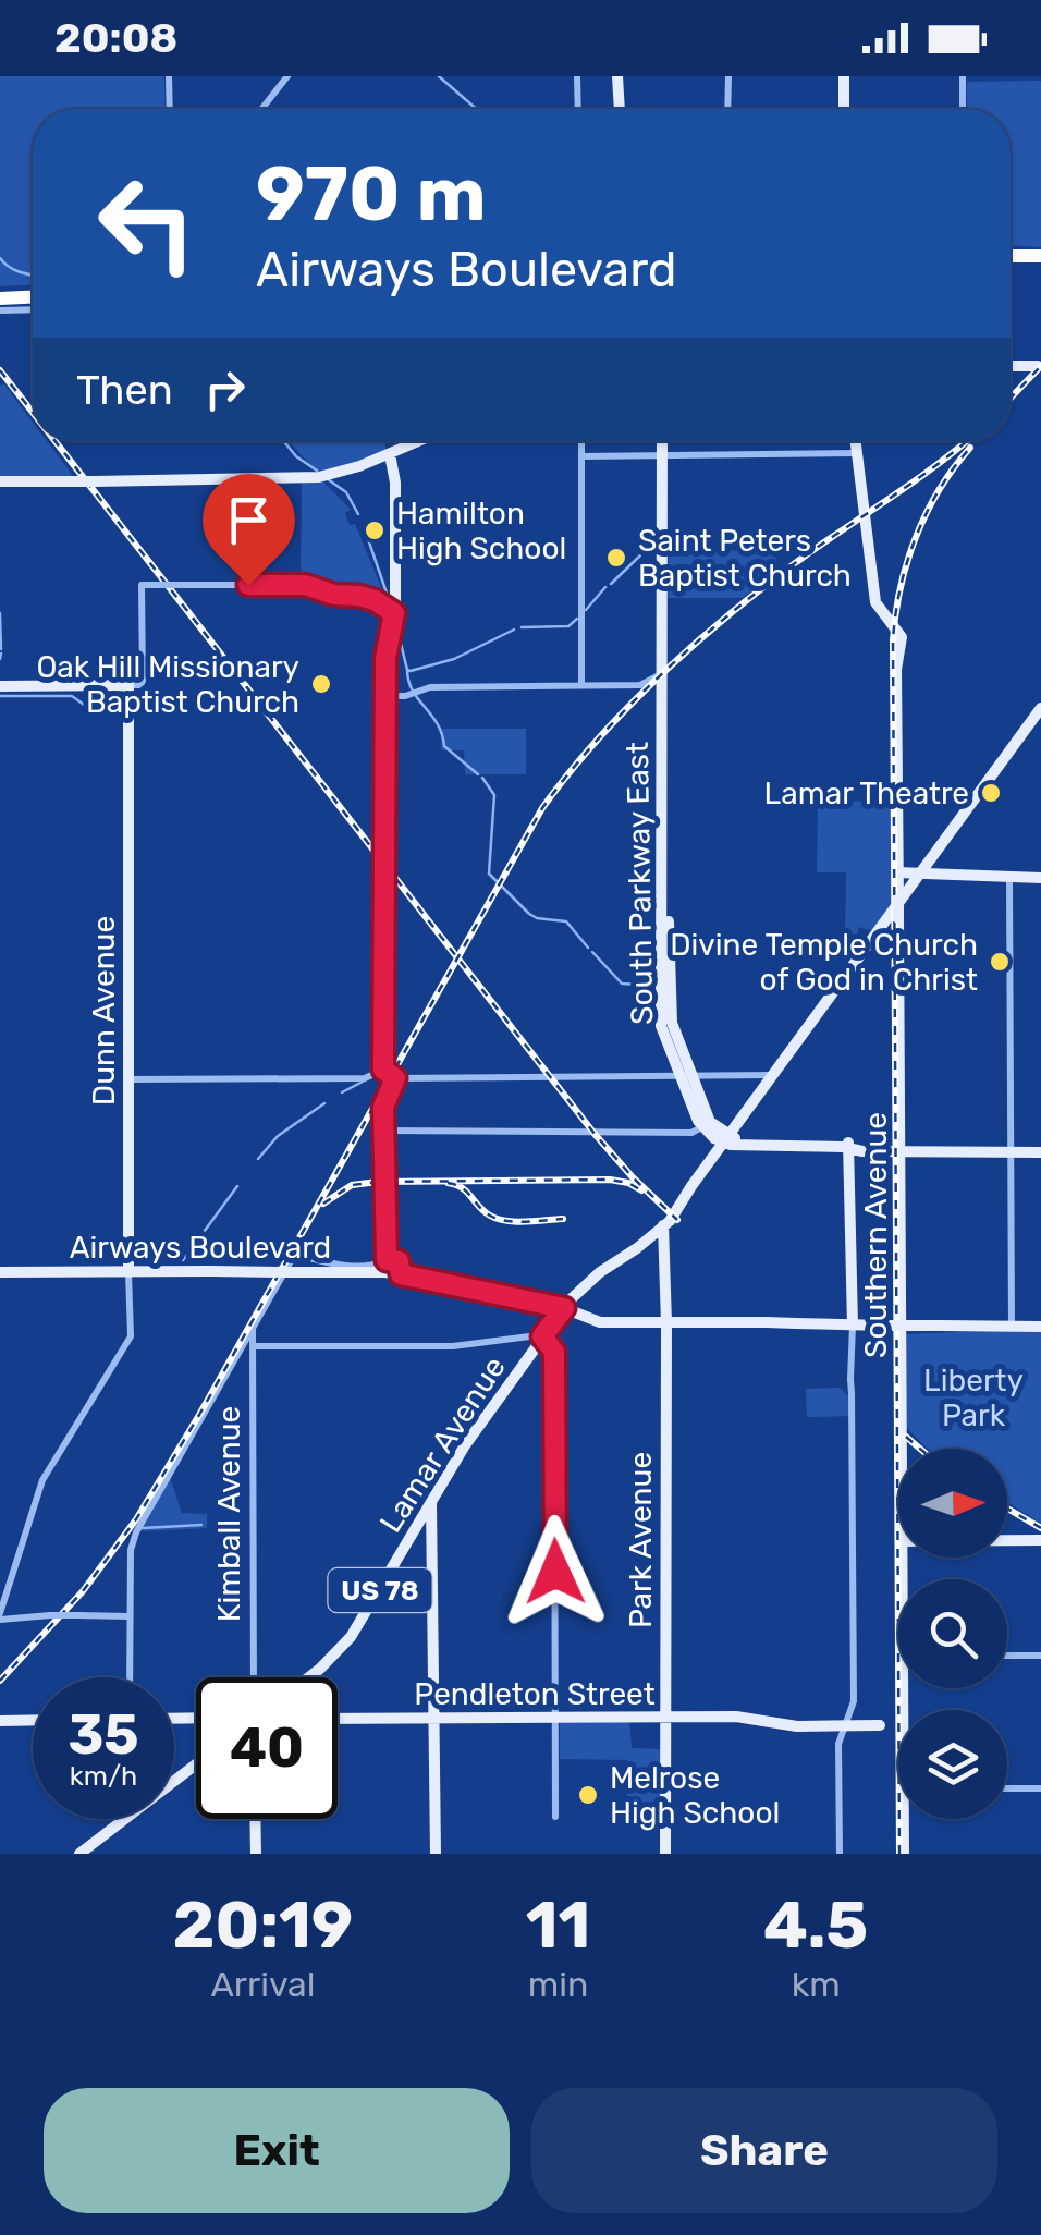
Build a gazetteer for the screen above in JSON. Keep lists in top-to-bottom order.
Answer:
{
  "streets": {
    "main road": [
      "South Parkway East",
      "Dunn Avenue",
      "Southern Avenue",
      "Airways Boulevard",
      "Lamar Avenue",
      "Park Avenue",
      "US 78",
      "Pendleton Street"
    ],
    "street": ["Kimball Avenue"]
  },
  "crossings": [
    ["South Parkway East", "Lamar Avenue"],
    ["Dunn Avenue", "Airways Boulevard"],
    ["Southern Avenue", "Lamar Avenue"],
    ["Airways Boulevard", "Lamar Avenue"],
    ["Airways Boulevard", "Kimball Avenue"],
    ["Airways Boulevard", "Park Avenue"],
    ["Lamar Avenue", "Park Avenue"],
    ["Park Avenue", "Pendleton Street"]
  ],
  "parks": ["Liberty Park"],
  "places": [
    "Hamilton High School",
    "Saint Peters Baptist Church",
    "Oak Hill Missionary Baptist Church",
    "Lamar Theatre",
    "Divine Temple Church of God in Christ",
    "Melrose High School"
  ],
  "north": "right",
  "page": {
    "status": "20:08",
    "turn": ["970 m", "Airways Boulevard"],
    "then": "Then",
    "speed": "35 km/h",
    "limit": "40",
    "eta": [
      "20:19",
      "Arrival",
      "11",
      "min",
      "4.5",
      "km"
    ],
    "buttons": ["Exit", "Share"]
  }
}
